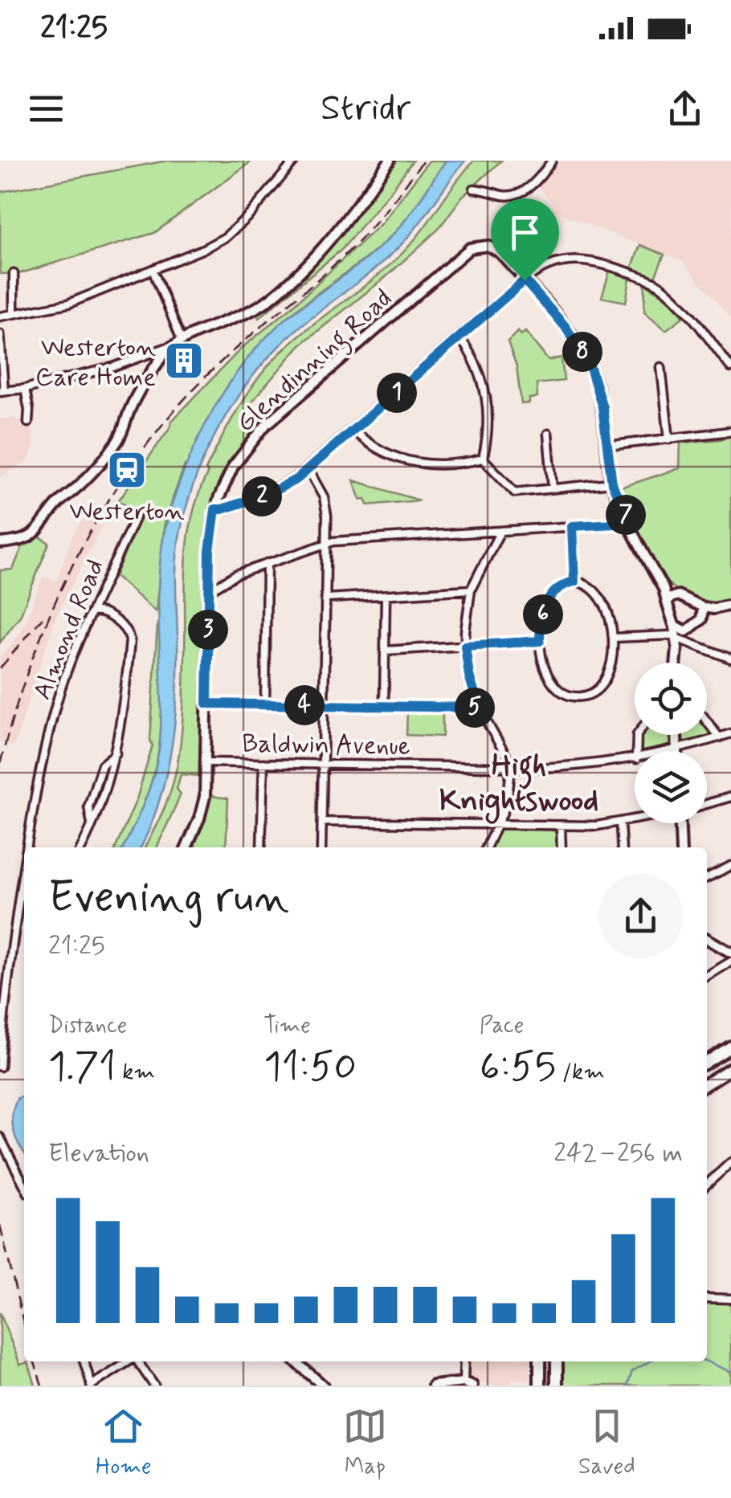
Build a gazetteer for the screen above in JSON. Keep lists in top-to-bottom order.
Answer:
{
  "streets": {
    "street": ["Glendinning Road", "Almond Road", "Baldwin Avenue"]
  },
  "crossings": [
    ["Glendinning Road", "Baldwin Avenue"]
  ],
  "districts": ["High Knightswood"],
  "places": {
    "building": ["Westerton Care Home"],
    "station": ["Westerton"]
  },
  "page": {
    "status": "21:25",
    "header": "Stridr",
    "pins": [
      "8",
      "1",
      "2",
      "7",
      "6",
      "3",
      "4",
      "5"
    ],
    "heading": ["Evening run", "21:25"],
    "stats": [
      ["Distance", "1.71 km"],
      ["Time", "11:50"],
      ["Pace", "6:55 /km"]
    ],
    "chart": ["Elevation", "242–256 m"],
    "tabs": ["Home", "Map", "Saved"]
  }
}
